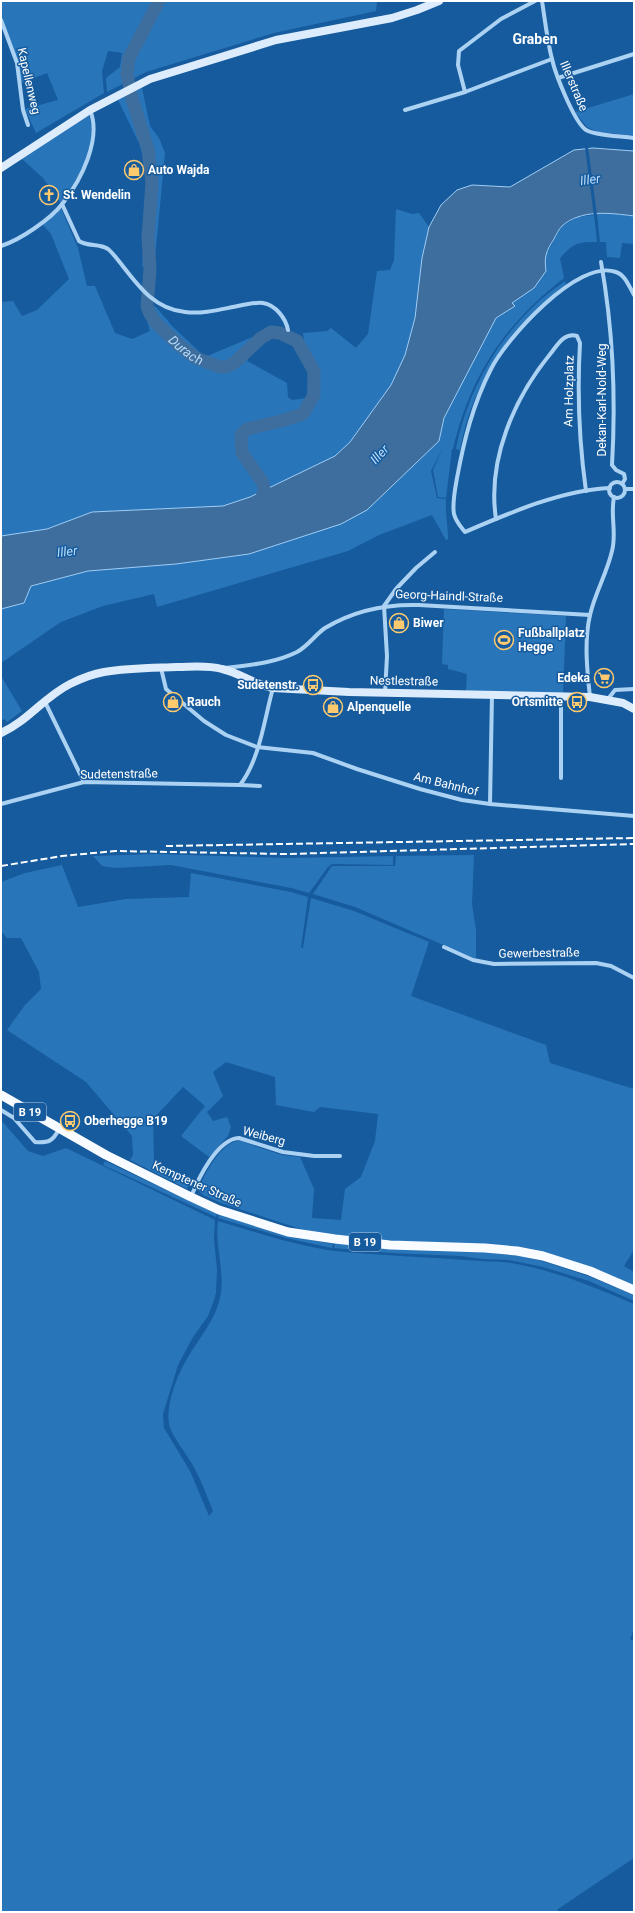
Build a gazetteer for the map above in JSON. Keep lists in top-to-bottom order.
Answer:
{
  "streets": {
    "main road": ["B 19", "Kemptener Straße"],
    "street": [
      "Kapellenweg",
      "Illerstraße",
      "Am Holzplatz",
      "Dekan-Karl-Nold-Weg",
      "Georg-Haindl-Straße",
      "Nestlestraße",
      "Sudetenstraße",
      "Am Bahnhof",
      "Gewerbestraße",
      "Weiberg"
    ]
  },
  "crossings": [
    ["Georg-Haindl-Straße", "Nestlestraße"],
    ["Georg-Haindl-Straße", "Am Bahnhof"],
    ["Weiberg", "Kemptener Straße"]
  ],
  "districts": ["Graben"],
  "water": ["Iller", "Durach"],
  "places": {
    "shop": [
      "Auto Wajda",
      "Biwer",
      "Rauch",
      "Alpenquelle"
    ],
    "church": ["St. Wendelin"],
    "sports": ["Fußballplatz Hegge"],
    "supermarket": ["Edeka"],
    "bus stop": ["Sudetenstr.", "Ortsmitte", "Oberhegge B19"]
  }
}
